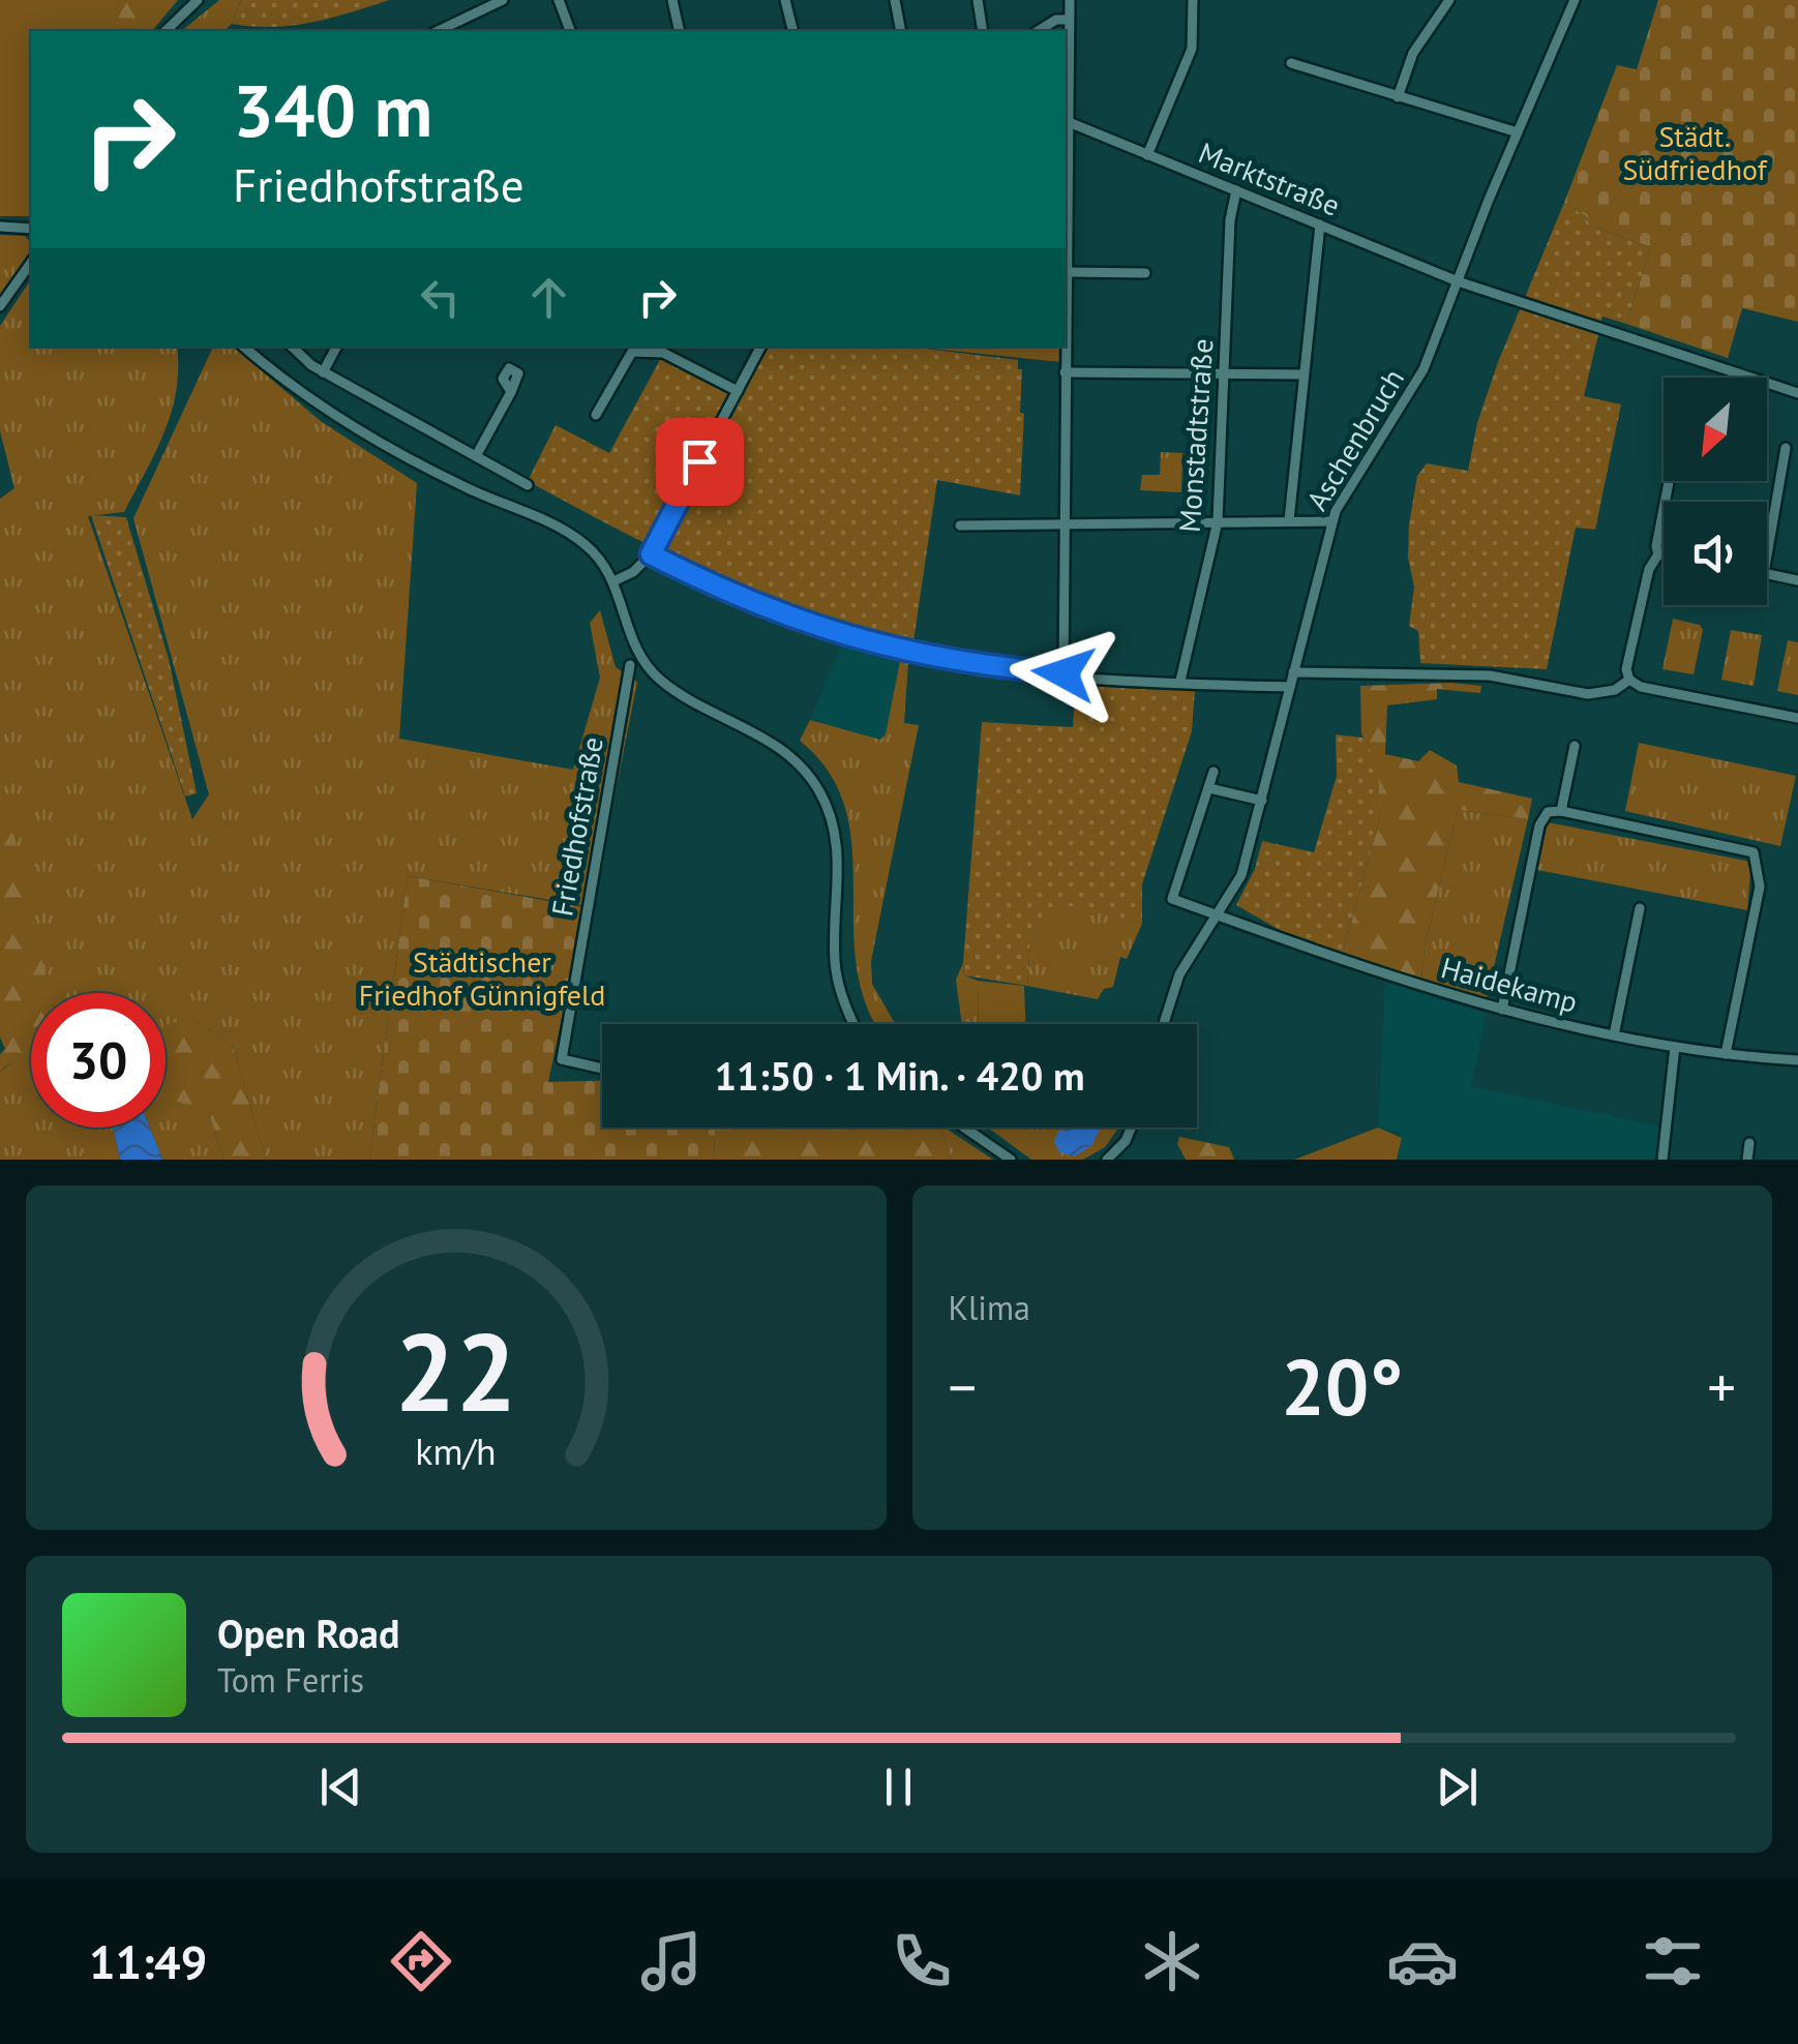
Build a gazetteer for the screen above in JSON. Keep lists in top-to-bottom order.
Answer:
{
  "streets": {
    "street": [
      "Marktstraße",
      "Monstadtstraße",
      "Aschenbruch",
      "Friedhofstraße",
      "Haidekamp"
    ]
  },
  "crossings": [
    ["Marktstraße", "Monstadtstraße"],
    ["Marktstraße", "Aschenbruch"],
    ["Aschenbruch", "Haidekamp"]
  ],
  "parks": ["Städt. Südfriedhof", "Städtischer Friedhof Günnigfeld"],
  "north": "bottom left",
  "page": {
    "turn": ["340 m", "Friedhofstraße"],
    "limit": "30",
    "trip": "11:50 · 1 Min. · 420 m",
    "tile": "Klima",
    "heat": ["−", "20°", "+"],
    "song": ["Open Road", "Tom Ferris"],
    "tabs": "11:49",
    "gauge": ["22", "km/h"]
  }
}
